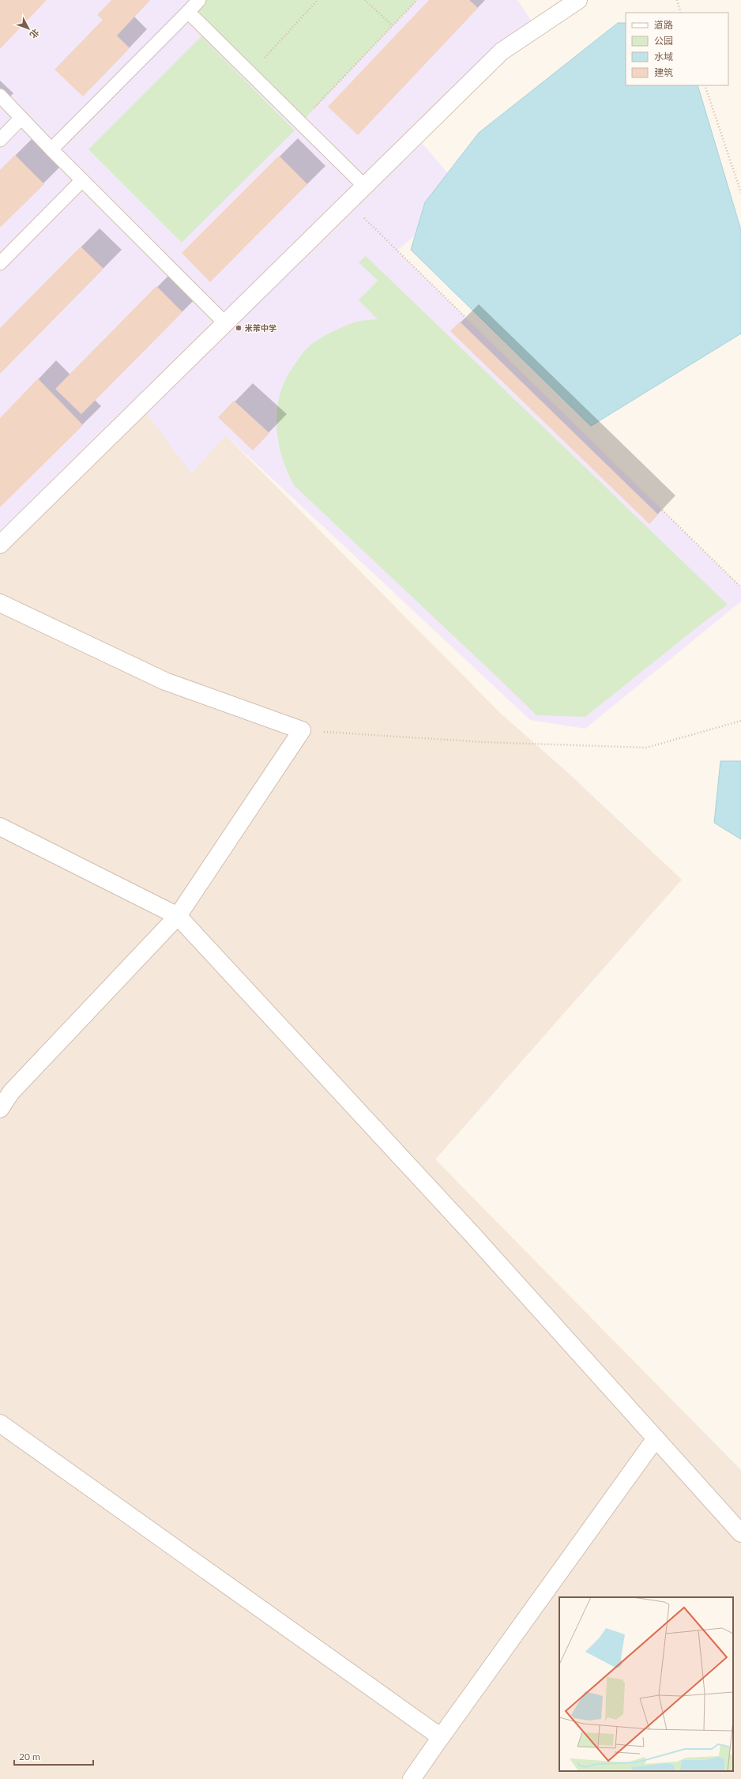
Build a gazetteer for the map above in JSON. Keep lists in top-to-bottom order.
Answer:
{
  "places": ["米芾中学"],
  "legend": [
    "道路",
    "公园",
    "水域",
    "建筑"
  ],
  "scale_bar": "20 m",
  "north": "bottom right"
}
